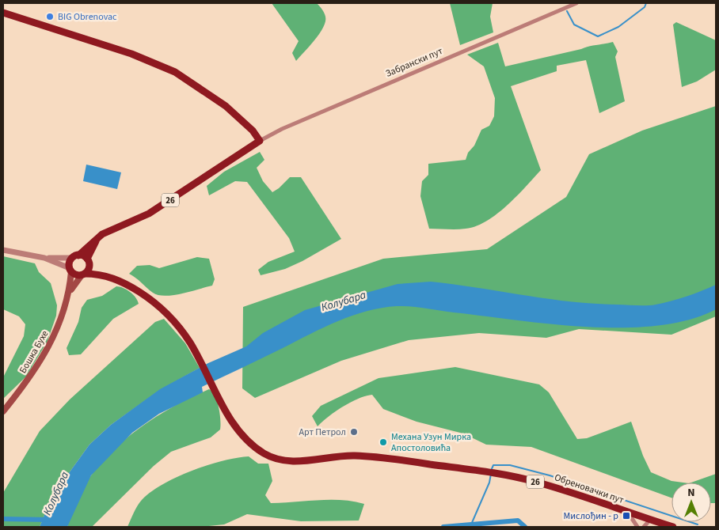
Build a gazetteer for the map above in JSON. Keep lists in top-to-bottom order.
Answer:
{
  "streets": {
    "main road": ["26", "Бошка Бухе", "Обреновачки пут"],
    "street": ["Забрански пут"]
  },
  "crossings": [
    ["Забрански пут", "26"],
    ["26", "Бошка Бухе"],
    ["26", "Обреновачки пут"]
  ],
  "water": ["Колубара"],
  "places": {
    "other": ["BIG Obrenovac", "Арт Петрол", "Механа Узун Мирка Апостоловића"],
    "transit": ["Мислођин - р"]
  },
  "north": "top"
}
